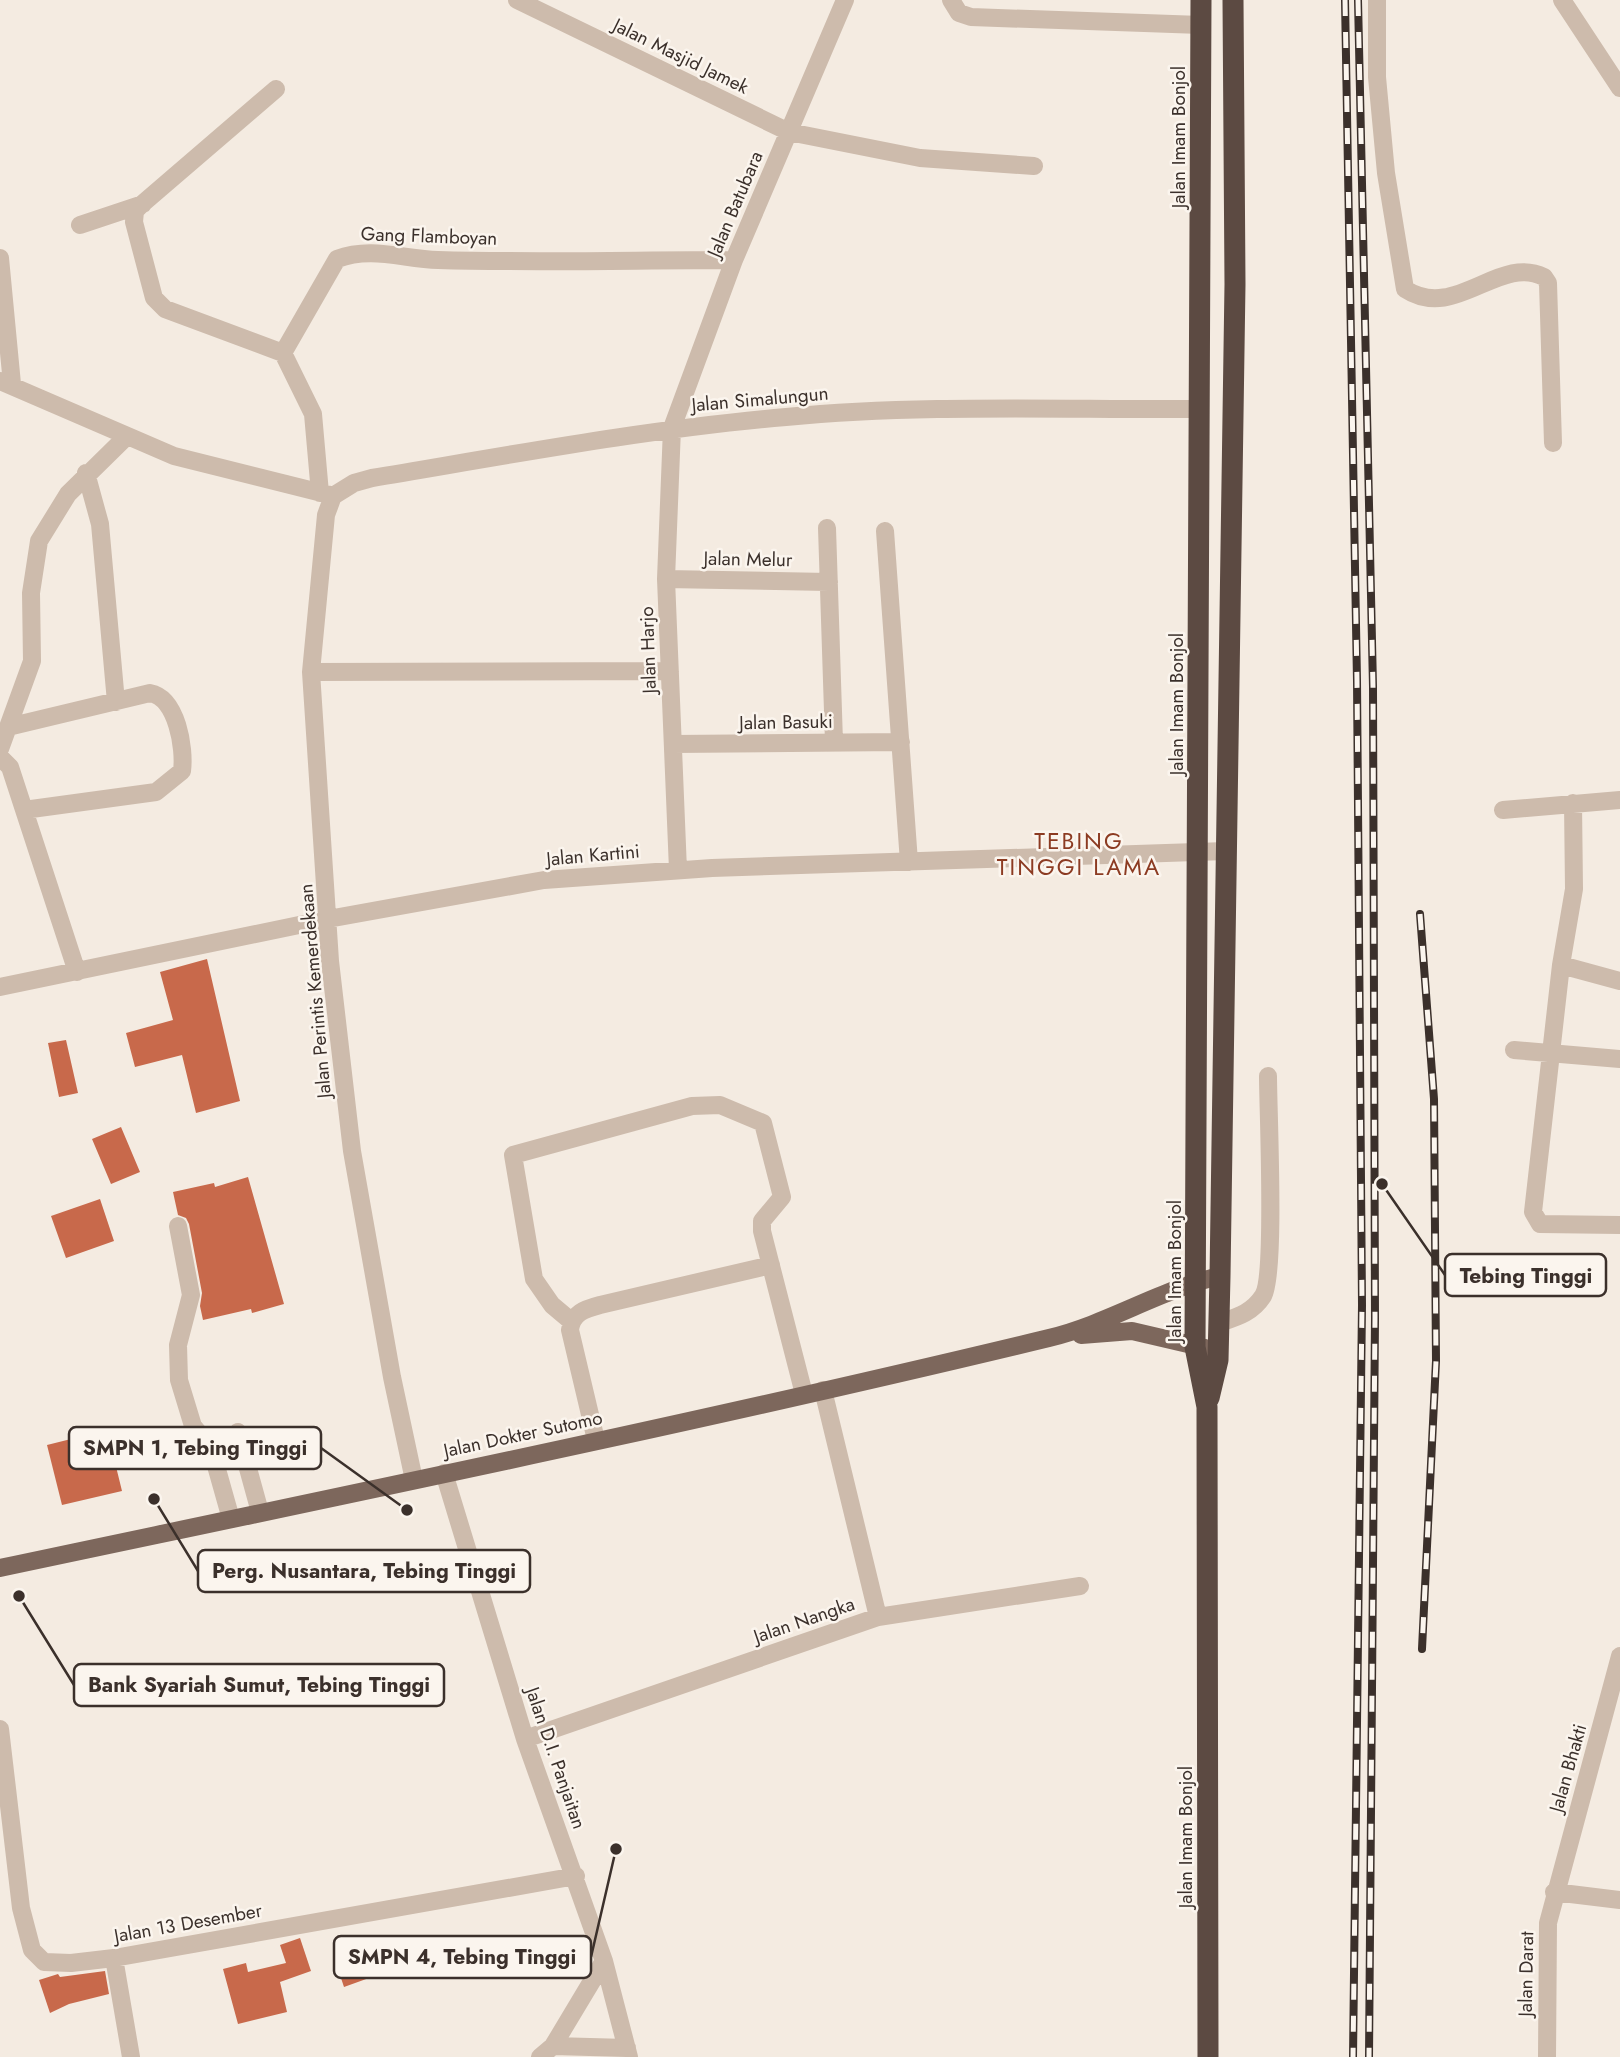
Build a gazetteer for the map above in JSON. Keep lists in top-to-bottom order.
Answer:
{
  "streets": {
    "highway": ["Jalan Imam Bonjol"],
    "main road": ["Jalan Dokter Sutomo"],
    "street": [
      "Jalan Masjid Jamek",
      "Jalan Batubara",
      "Gang Flamboyan",
      "Jalan Simalungun",
      "Jalan Melur",
      "Jalan Harjo",
      "Jalan Basuki",
      "Jalan Kartini",
      "Jalan Perintis Kemerdekaan",
      "Jalan Nangka",
      "Jalan D.I. Panjaitan",
      "Jalan Bhakti",
      "Jalan 13 Desember",
      "Jalan Darat"
    ]
  },
  "crossings": [
    ["Jalan Masjid Jamek", "Jalan Batubara"],
    ["Jalan Imam Bonjol", "Jalan Simalungun"],
    ["Jalan Imam Bonjol", "Jalan Kartini"],
    ["Jalan Imam Bonjol", "Jalan Dokter Sutomo"],
    ["Jalan Batubara", "Gang Flamboyan"],
    ["Jalan Batubara", "Jalan Simalungun"],
    ["Jalan Batubara", "Jalan Harjo"],
    ["Jalan Simalungun", "Jalan Harjo"],
    ["Jalan Simalungun", "Jalan Perintis Kemerdekaan"],
    ["Jalan Melur", "Jalan Harjo"],
    ["Jalan Harjo", "Jalan Basuki"],
    ["Jalan Harjo", "Jalan Kartini"],
    ["Jalan Kartini", "Jalan Perintis Kemerdekaan"],
    ["Jalan Perintis Kemerdekaan", "Jalan Dokter Sutomo"],
    ["Jalan Dokter Sutomo", "Jalan Nangka"],
    ["Jalan Dokter Sutomo", "Jalan D.I. Panjaitan"],
    ["Jalan Nangka", "Jalan D.I. Panjaitan"],
    ["Jalan D.I. Panjaitan", "Jalan 13 Desember"],
    ["Jalan Bhakti", "Jalan Darat"]
  ],
  "districts": ["TEBING TINGGI LAMA"],
  "places": [
    "Tebing Tinggi",
    "Perg. Nusantara, Tebing Tinggi",
    "SMPN 1, Tebing Tinggi",
    "Bank Syariah Sumut, Tebing Tinggi",
    "SMPN 4, Tebing Tinggi"
  ]
}
